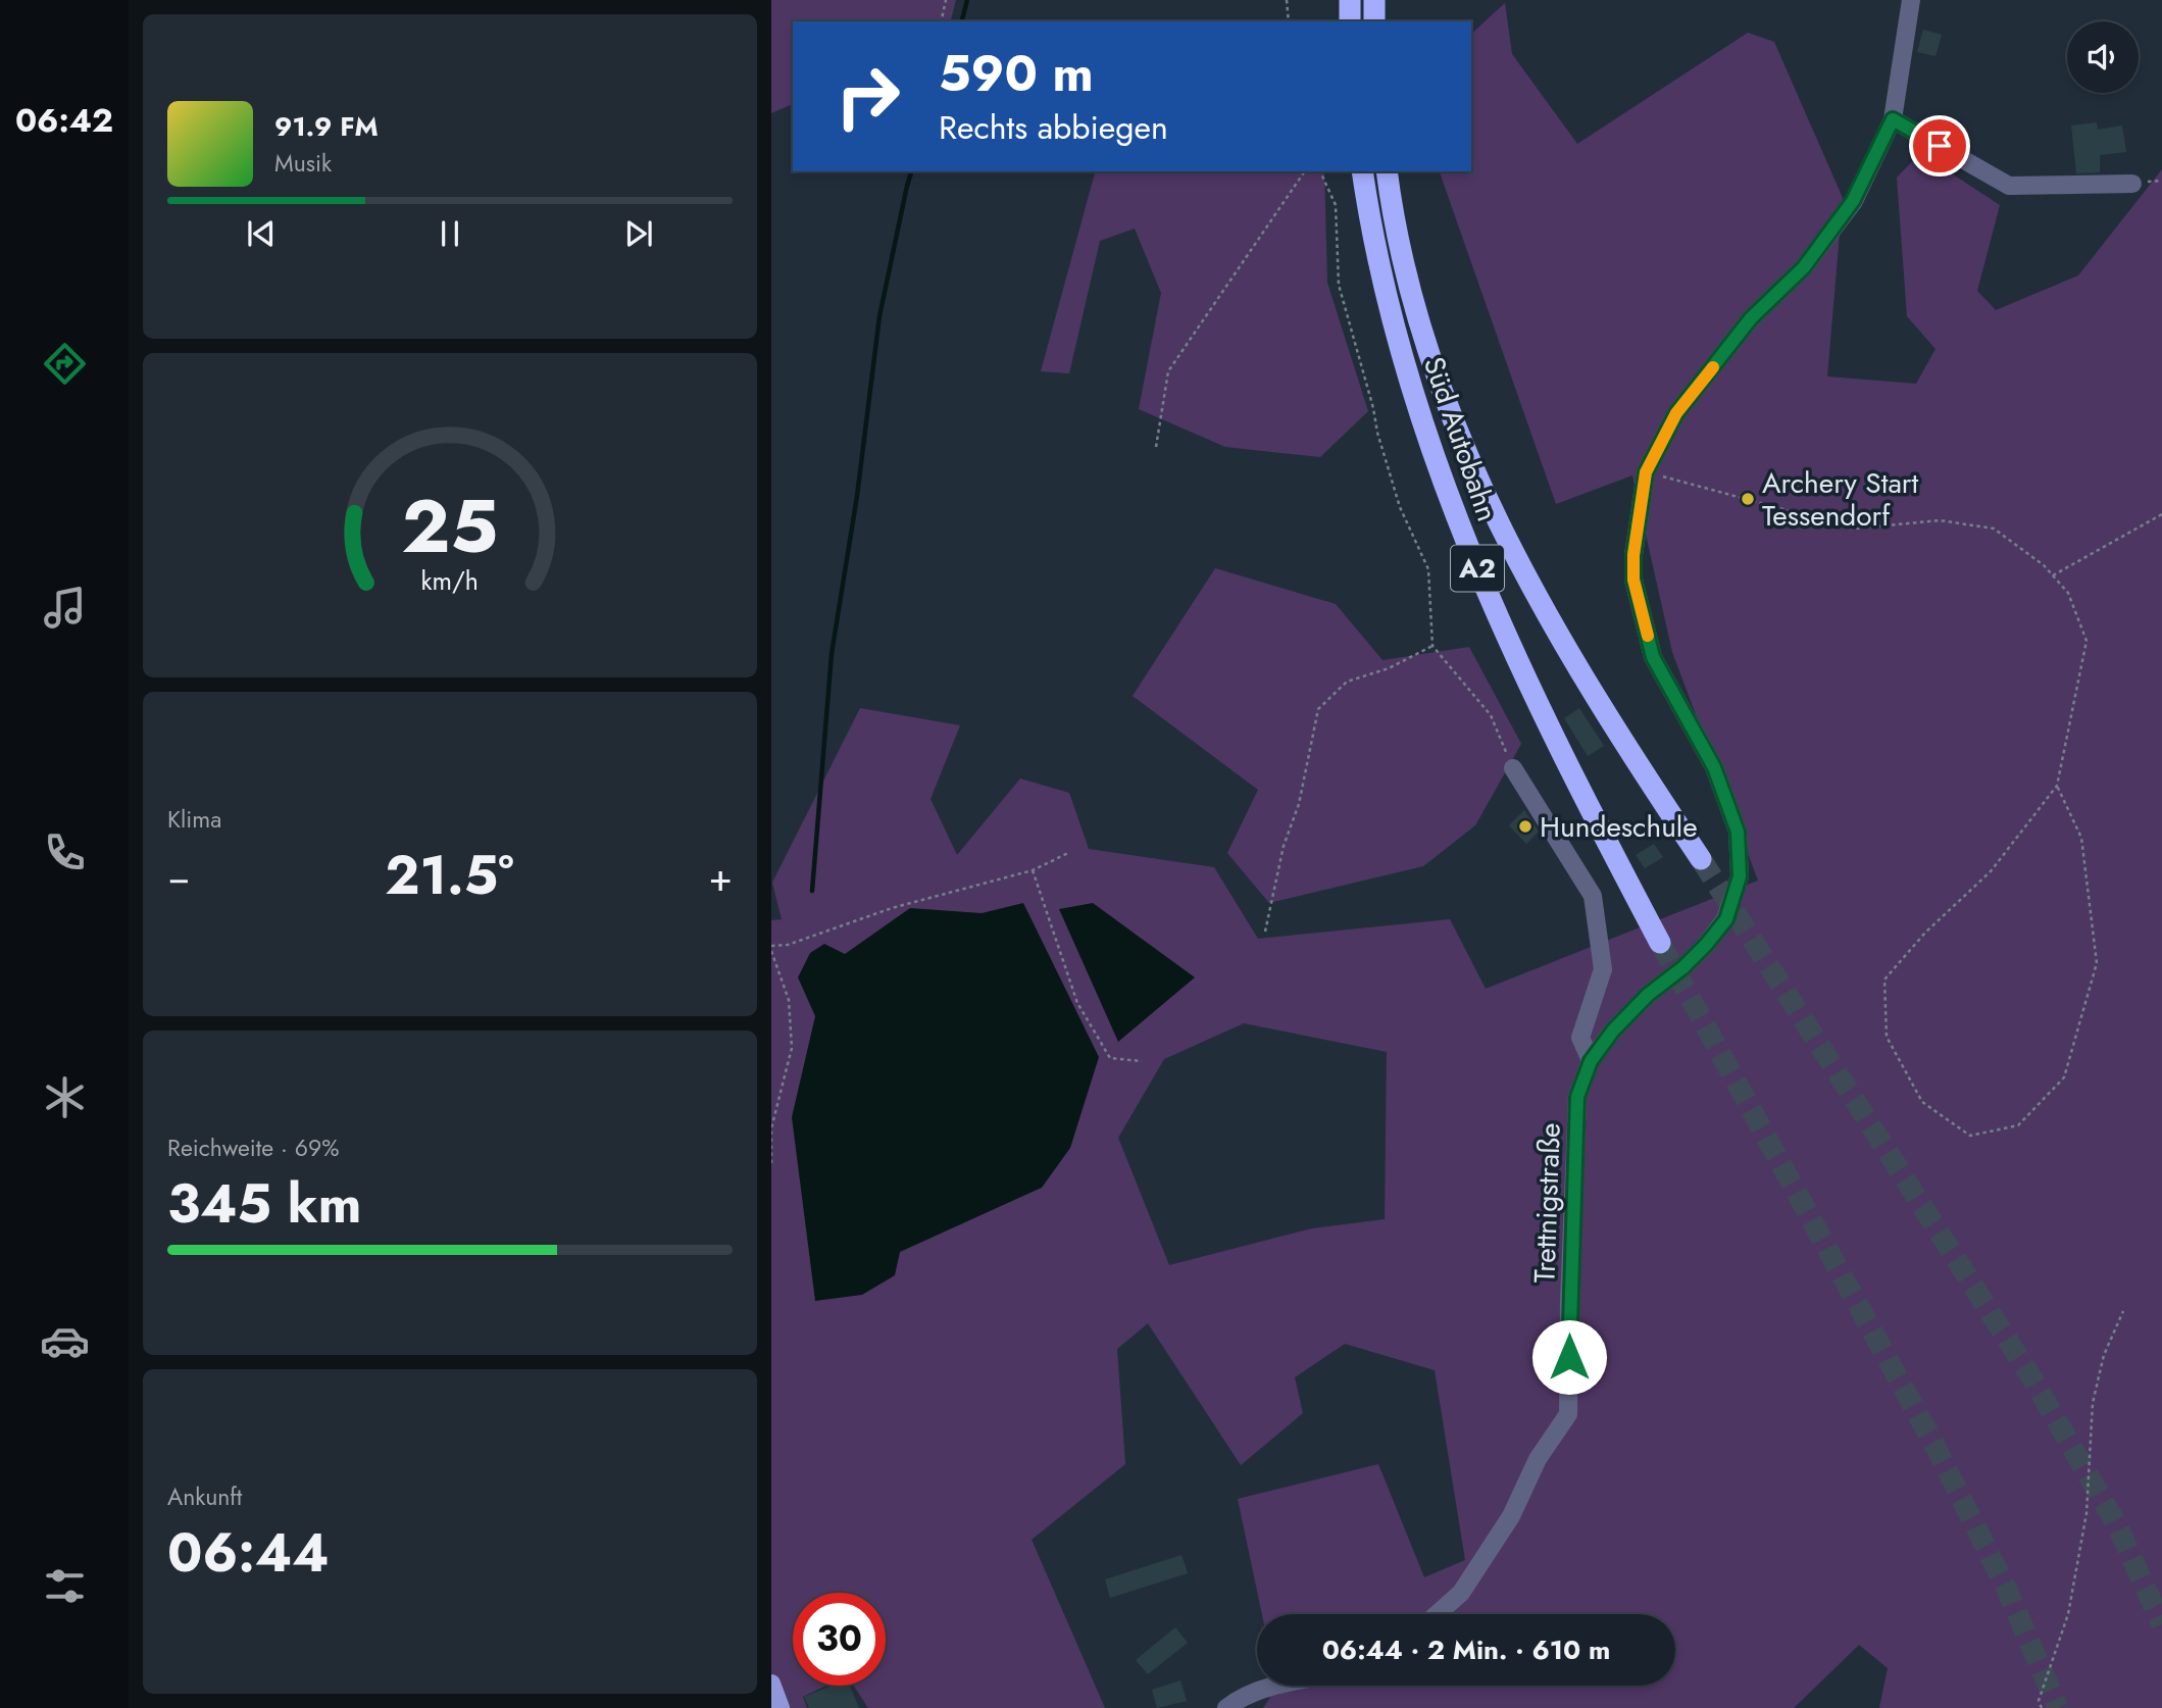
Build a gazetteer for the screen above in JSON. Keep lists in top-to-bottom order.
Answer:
{
  "streets": {
    "highway": ["Süd Autobahn", "A2"],
    "street": ["Trettnigstraße"]
  },
  "places": ["Archery Start Tessendorf", "Hundeschule"],
  "page": {
    "tabs": "06:42",
    "turn": ["590 m", "Rechts abbiegen"],
    "song": ["91.9 FM", "Musik"],
    "tile": [
      "Klima",
      ["Reichweite · 69%", "345 km"],
      ["Ankunft", "06:44"]
    ],
    "heat": ["−", "21.5°", "+"],
    "limit": "30",
    "trip": "06:44 · 2 Min. · 610 m",
    "gauge": ["25", "km/h"]
  }
}
